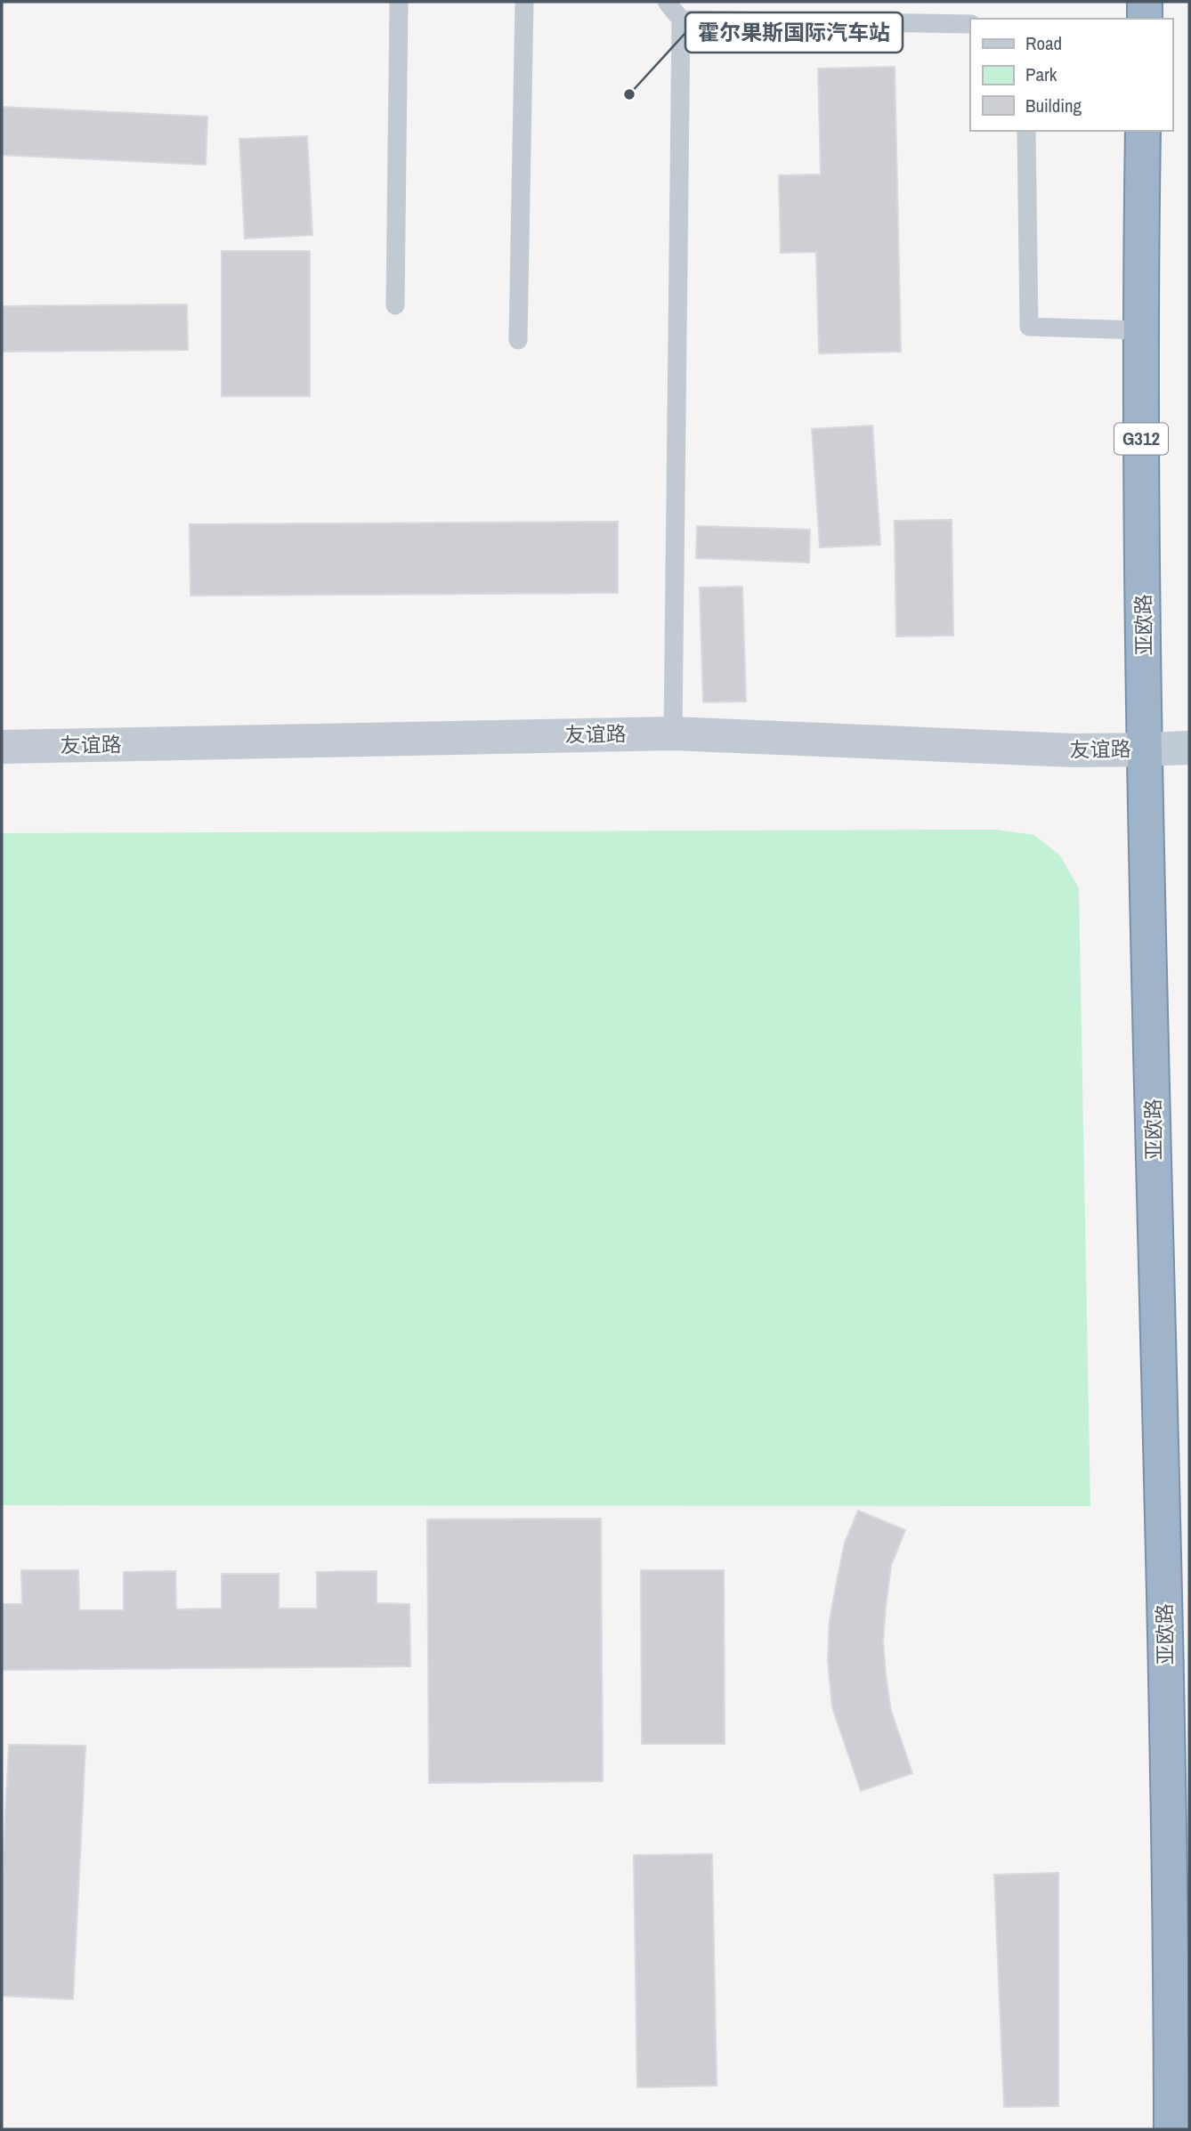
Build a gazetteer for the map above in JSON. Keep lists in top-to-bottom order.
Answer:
{
  "streets": {
    "highway": ["G312", "亚欧路"],
    "main road": ["友谊路"]
  },
  "crossings": [
    ["亚欧路", "友谊路"]
  ],
  "places": ["霍尔果斯国际汽车站"],
  "legend": ["Road", "Park", "Building"]
}
